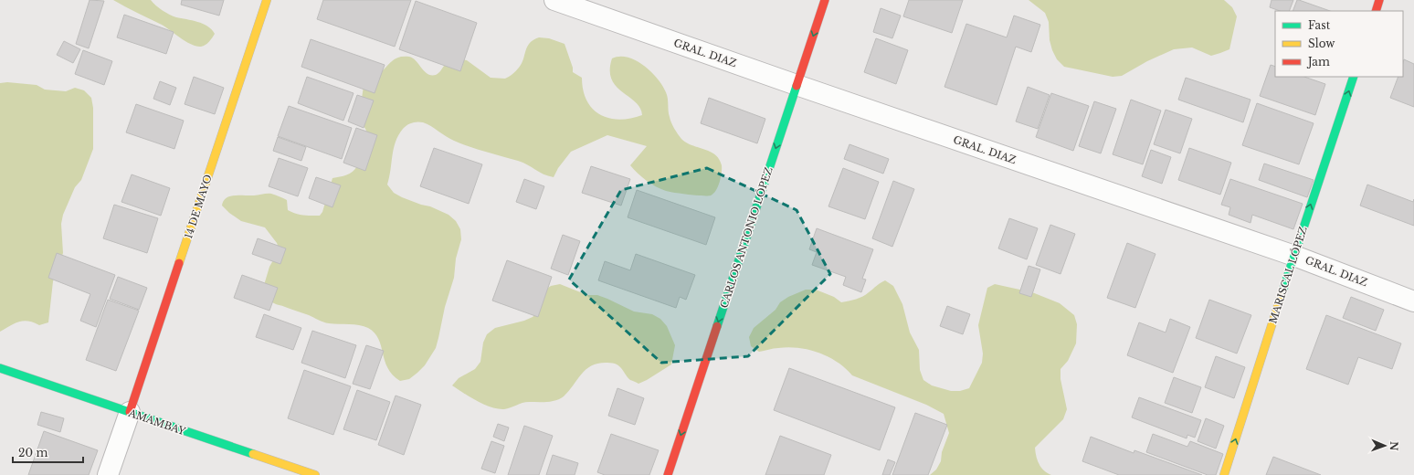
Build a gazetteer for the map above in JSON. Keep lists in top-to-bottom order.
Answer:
{
  "streets": {
    "main road": [
      "14 DE MAYO",
      "CARLOS ANTONIO LÓPEZ",
      "MARISCAL LÓPEZ",
      "AMAMBAY"
    ],
    "street": ["GRAL. DIAZ"]
  },
  "crossings": [
    ["GRAL. DIAZ", "CARLOS ANTONIO LÓPEZ"],
    ["GRAL. DIAZ", "MARISCAL LÓPEZ"],
    ["14 DE MAYO", "AMAMBAY"]
  ],
  "one_way": ["CARLOS ANTONIO LÓPEZ", "MARISCAL LÓPEZ"],
  "legend": ["Fast", "Slow", "Jam"],
  "scale_bar": "20 m",
  "north": "right"
}
